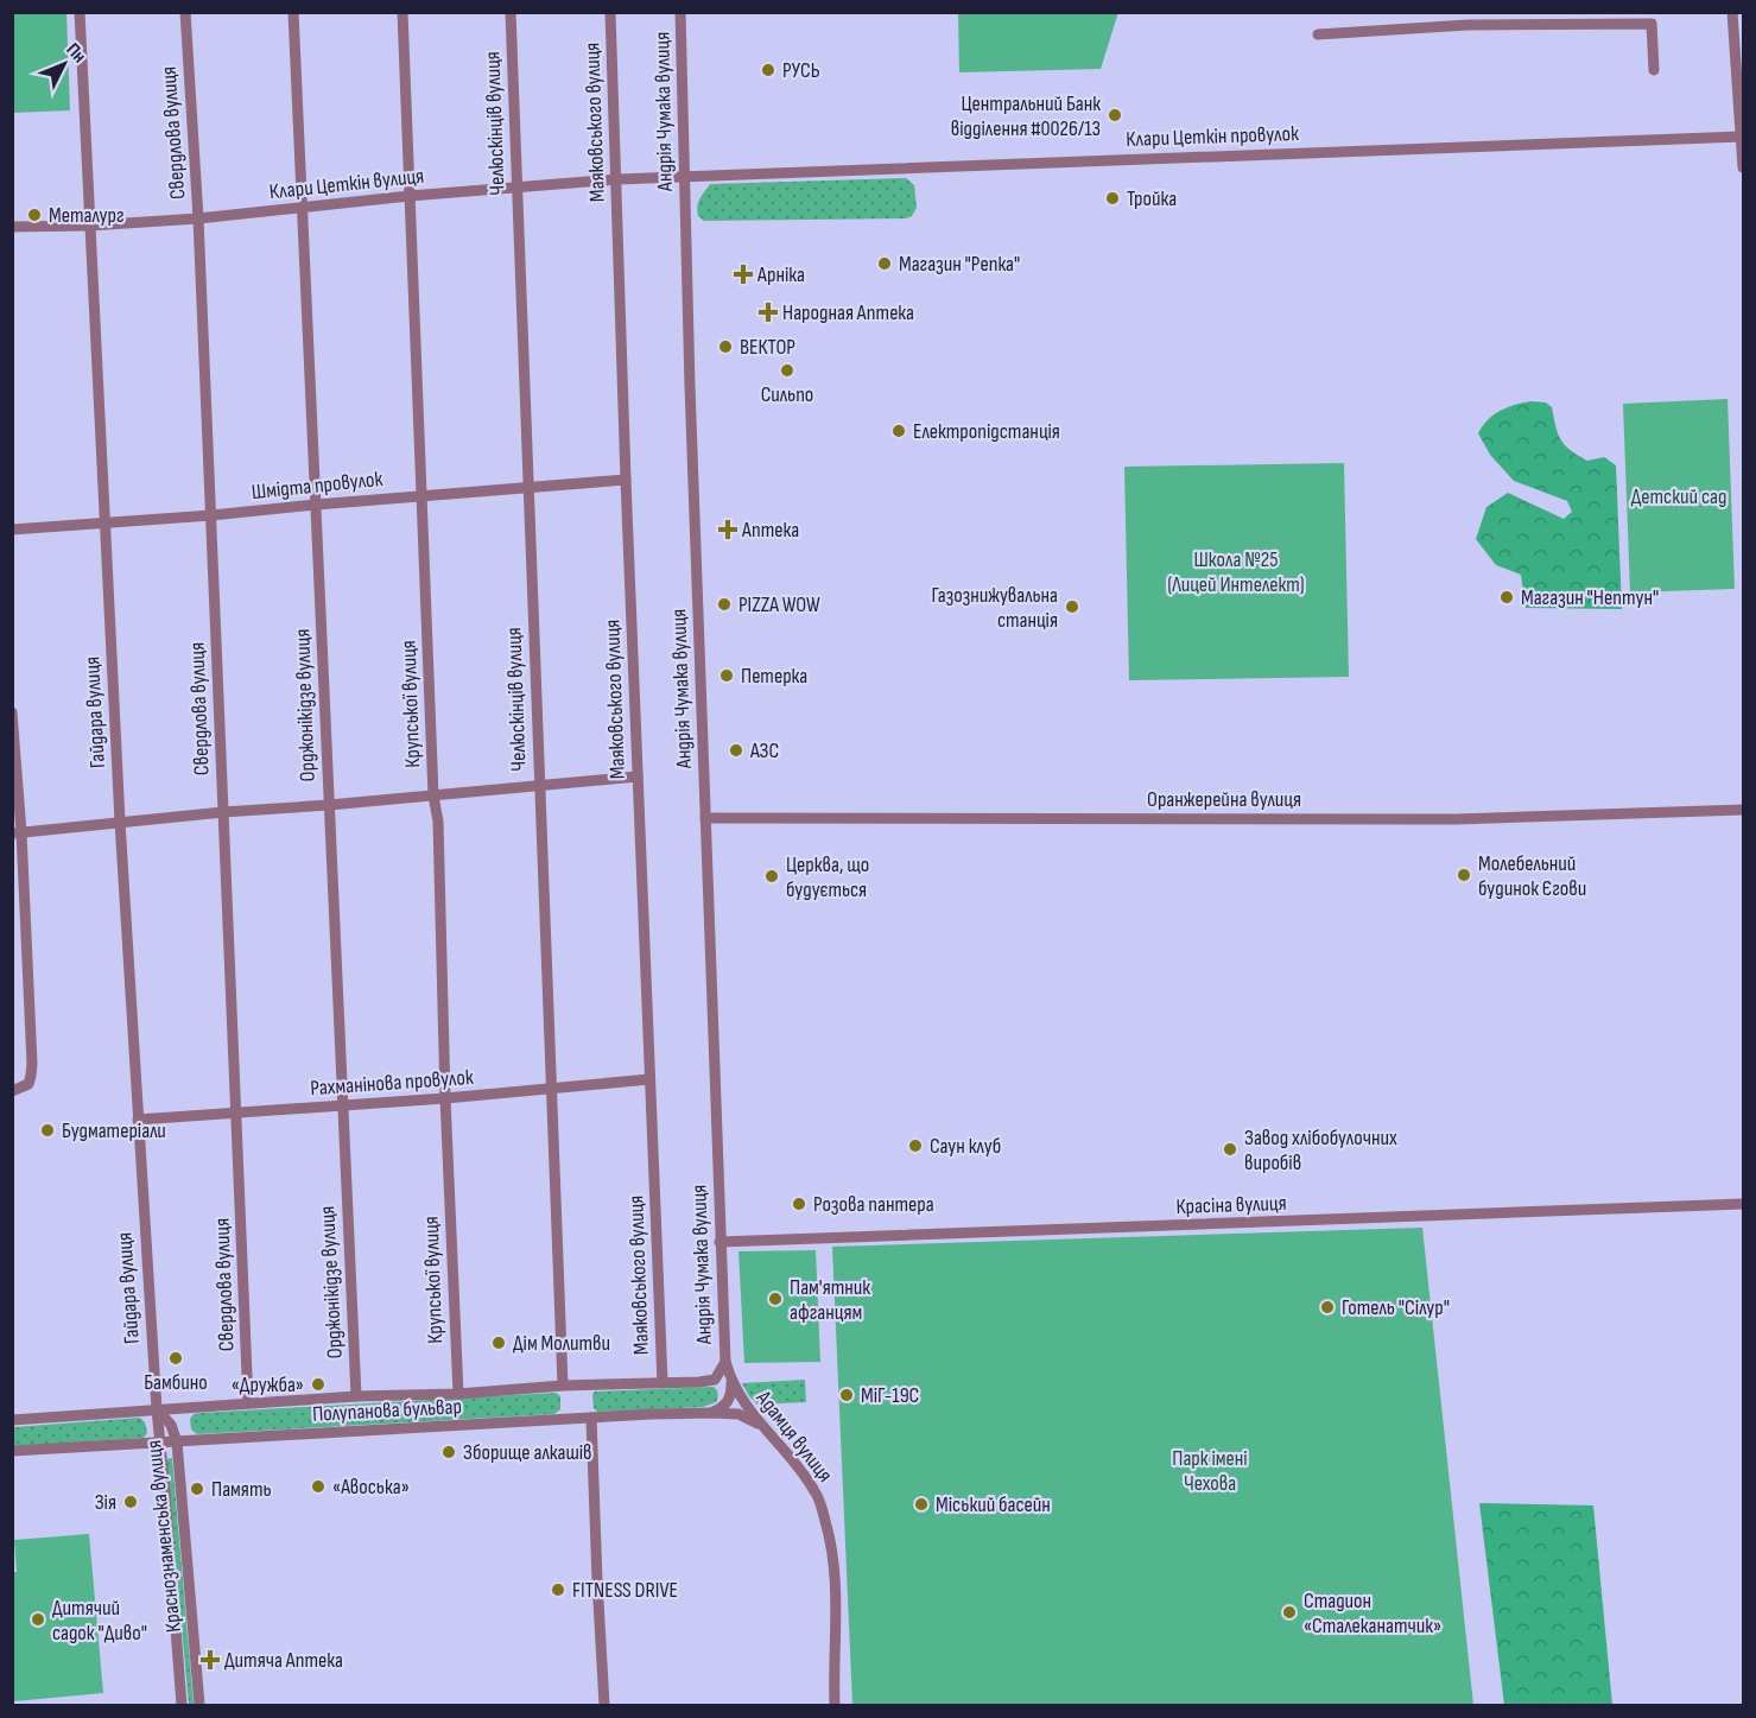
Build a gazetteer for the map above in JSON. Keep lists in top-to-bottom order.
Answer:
{
  "streets": {
    "street": [
      "Андрія Чумака вулиця",
      "Маяковського вулиця",
      "Челюскінців вулиця",
      "Свердлова вулиця",
      "Клари Цеткін провулок",
      "Клари Цеткін вулиця",
      "Шмідта провулок",
      "Крупської вулиця",
      "Орджонікідзе вулиця",
      "Гайдара вулиця",
      "Оранжерейна вулиця",
      "Рахманінова провулок",
      "Красіна вулиця",
      "Полупанова бульвар",
      "Адамця вулиця",
      "Краснознаменська вулиця"
    ]
  },
  "crossings": [
    ["Андрія Чумака вулиця", "Клари Цеткін провулок"],
    ["Андрія Чумака вулиця", "Клари Цеткін вулиця"],
    ["Андрія Чумака вулиця", "Оранжерейна вулиця"],
    ["Андрія Чумака вулиця", "Красіна вулиця"],
    ["Андрія Чумака вулиця", "Полупанова бульвар"],
    ["Андрія Чумака вулиця", "Адамця вулиця"],
    ["Маяковського вулиця", "Клари Цеткін вулиця"],
    ["Маяковського вулиця", "Шмідта провулок"],
    ["Маяковського вулиця", "Рахманінова провулок"],
    ["Маяковського вулиця", "Полупанова бульвар"],
    ["Челюскінців вулиця", "Клари Цеткін вулиця"],
    ["Челюскінців вулиця", "Шмідта провулок"],
    ["Челюскінців вулиця", "Рахманінова провулок"],
    ["Челюскінців вулиця", "Полупанова бульвар"],
    ["Свердлова вулиця", "Клари Цеткін вулиця"],
    ["Свердлова вулиця", "Шмідта провулок"],
    ["Свердлова вулиця", "Рахманінова провулок"],
    ["Свердлова вулиця", "Полупанова бульвар"],
    ["Клари Цеткін провулок", "Клари Цеткін вулиця"],
    ["Клари Цеткін вулиця", "Крупської вулиця"],
    ["Клари Цеткін вулиця", "Орджонікідзе вулиця"],
    ["Клари Цеткін вулиця", "Гайдара вулиця"],
    ["Шмідта провулок", "Крупської вулиця"],
    ["Шмідта провулок", "Орджонікідзе вулиця"],
    ["Шмідта провулок", "Гайдара вулиця"],
    ["Крупської вулиця", "Рахманінова провулок"],
    ["Крупської вулиця", "Полупанова бульвар"],
    ["Орджонікідзе вулиця", "Рахманінова провулок"],
    ["Орджонікідзе вулиця", "Полупанова бульвар"],
    ["Гайдара вулиця", "Рахманінова провулок"],
    ["Гайдара вулиця", "Полупанова бульвар"],
    ["Гайдара вулиця", "Краснознаменська вулиця"],
    ["Полупанова бульвар", "Адамця вулиця"],
    ["Полупанова бульвар", "Краснознаменська вулиця"]
  ],
  "parks": ["Детский сад", "Школа №25 (Лицей Интелект)", "Парк імені Чехова"],
  "places": {
    "other": [
      "РУСЬ",
      "Центральний Банк відділення #0026/13",
      "Тройка",
      "Металург",
      "Магазин \"Репка\"",
      "ВЕКТОР",
      "Сильпо",
      "Електропідстанція",
      "Магазин \"Нептун\"",
      "PIZZA WOW",
      "Газознижувальна станція",
      "Петерка",
      "АЗС",
      "Молебельний будинок Єгови",
      "Церква, що будується",
      "Будматеріали",
      "Саун клуб",
      "Завод хлібобулочних виробів",
      "Розова пантера",
      "Пам'ятник афганцям",
      "Готель \"Сілур\"",
      "Дім Молитви",
      "Бамбино",
      "«Дружба»",
      "МіГ-19С",
      "Зборище алкашів",
      "«Авоська»",
      "Память",
      "Зія",
      "Міський басейн",
      "FITNESS DRIVE",
      "Стадион «Сталеканатчик»",
      "Дитячий садок \"Диво\""
    ],
    "health": [
      "Арніка",
      "Народная Аптека",
      "Аптека",
      "Дитяча Аптека"
    ]
  },
  "north": "top right"
}
